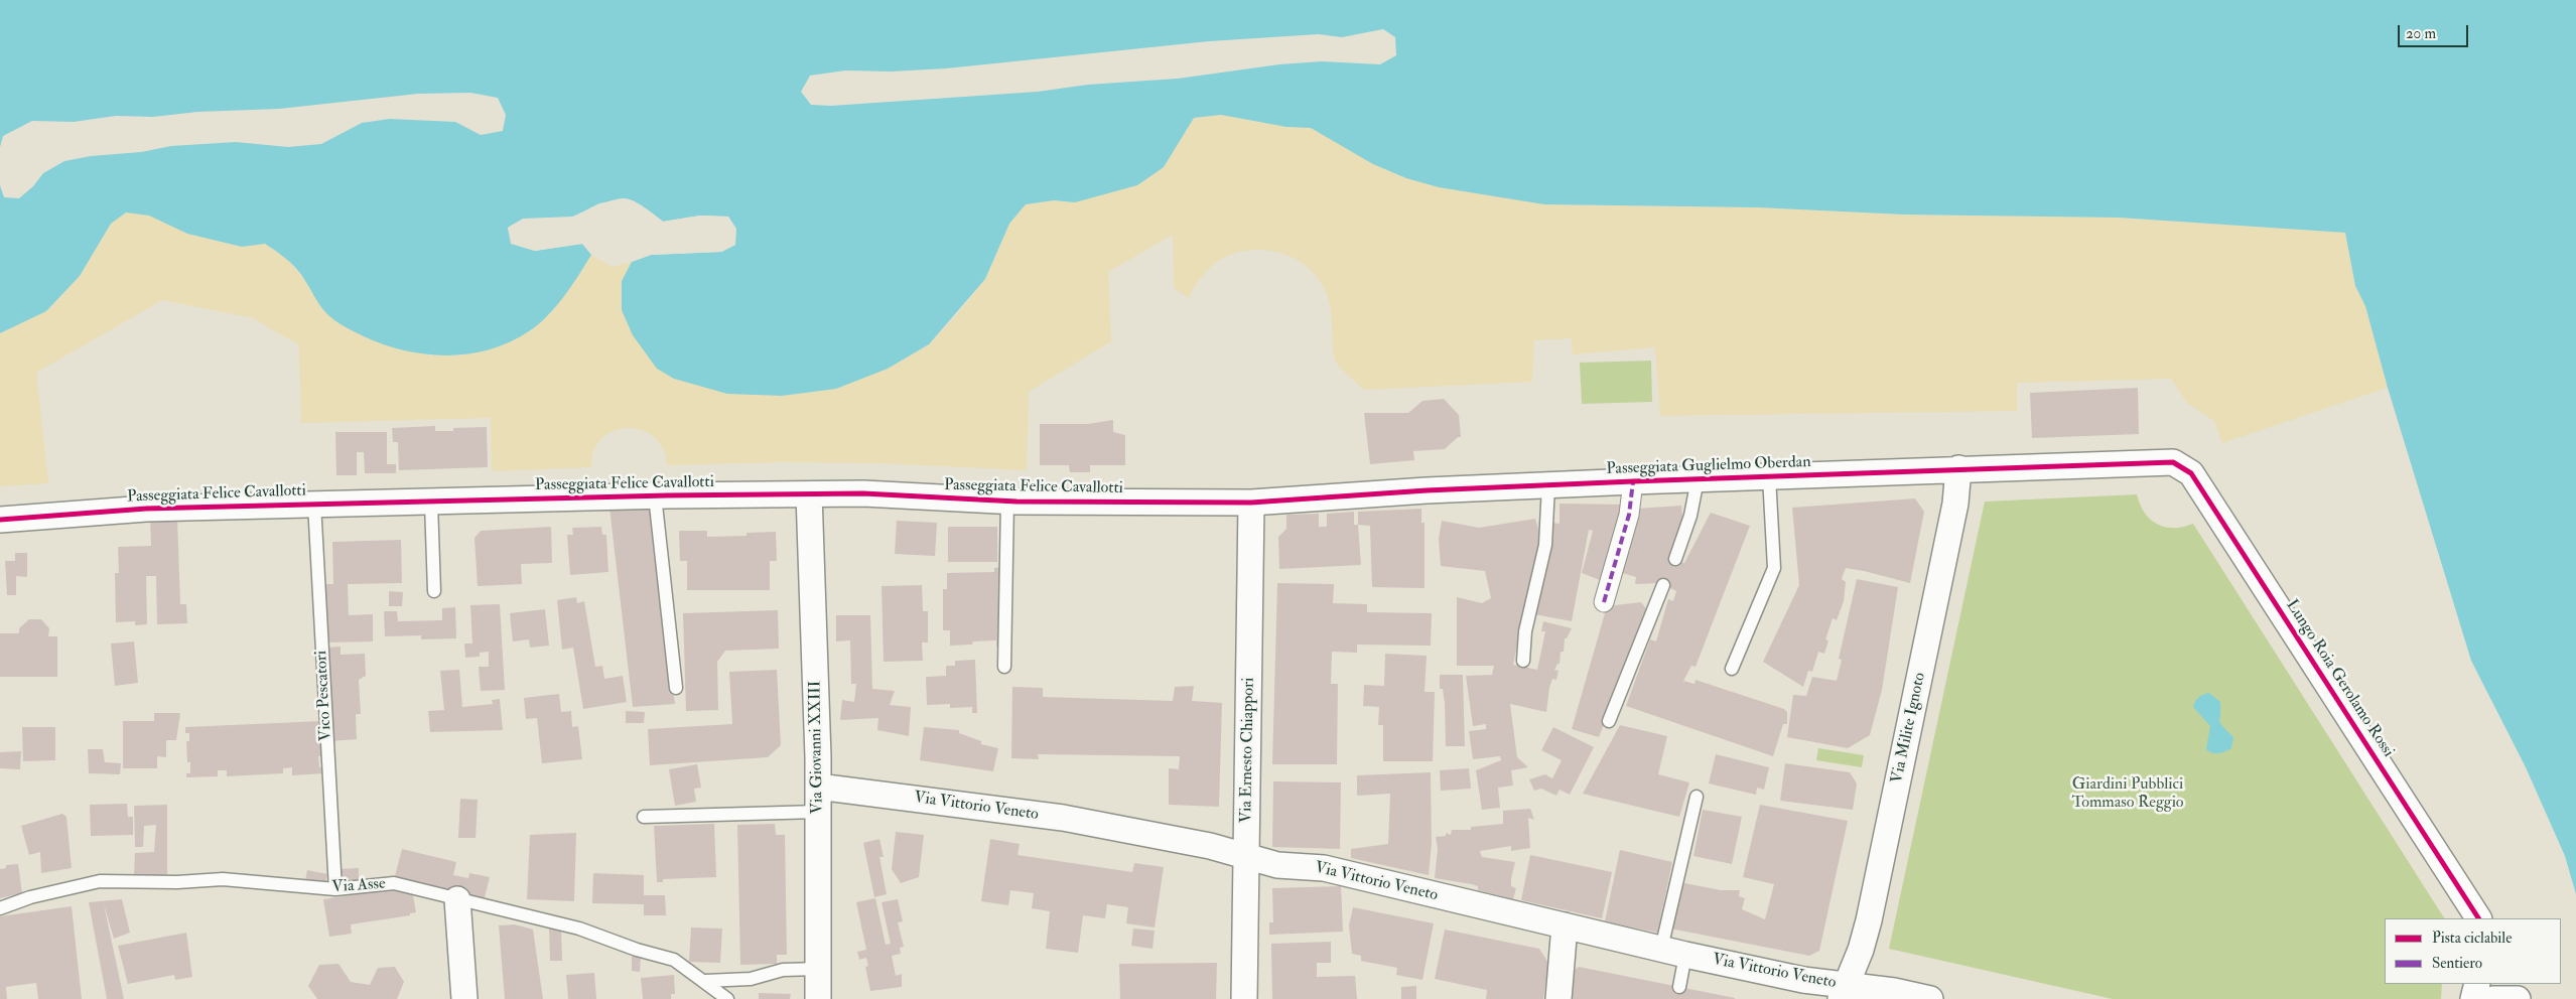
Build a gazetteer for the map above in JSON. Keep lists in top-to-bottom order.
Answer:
{
  "streets": {
    "street": [
      "Passeggiata Guglielmo Oberdan",
      "Passeggiata Felice Cavallotti",
      "Lungo Roia Gerolamo Rossi",
      "Via Milite Ignoto",
      "Via Giovanni XXIII",
      "Via Ernesto Chiappori",
      "Via Vittorio Veneto"
    ],
    "lane": ["Vico Pescatori", "Via Asse"]
  },
  "crossings": [
    ["Passeggiata Guglielmo Oberdan", "Passeggiata Felice Cavallotti"],
    ["Passeggiata Guglielmo Oberdan", "Lungo Roia Gerolamo Rossi"],
    ["Passeggiata Guglielmo Oberdan", "Via Milite Ignoto"],
    ["Passeggiata Guglielmo Oberdan", "Via Ernesto Chiappori"],
    ["Passeggiata Felice Cavallotti", "Vico Pescatori"],
    ["Passeggiata Felice Cavallotti", "Via Giovanni XXIII"],
    ["Passeggiata Felice Cavallotti", "Via Ernesto Chiappori"],
    ["Vico Pescatori", "Via Asse"],
    ["Via Milite Ignoto", "Via Vittorio Veneto"],
    ["Via Giovanni XXIII", "Via Vittorio Veneto"],
    ["Via Ernesto Chiappori", "Via Vittorio Veneto"]
  ],
  "parks": ["Giardini Pubblici Tommaso Reggio"],
  "legend": ["Pista ciclabile", "Sentiero"],
  "scale_bar": "20 m"
}
